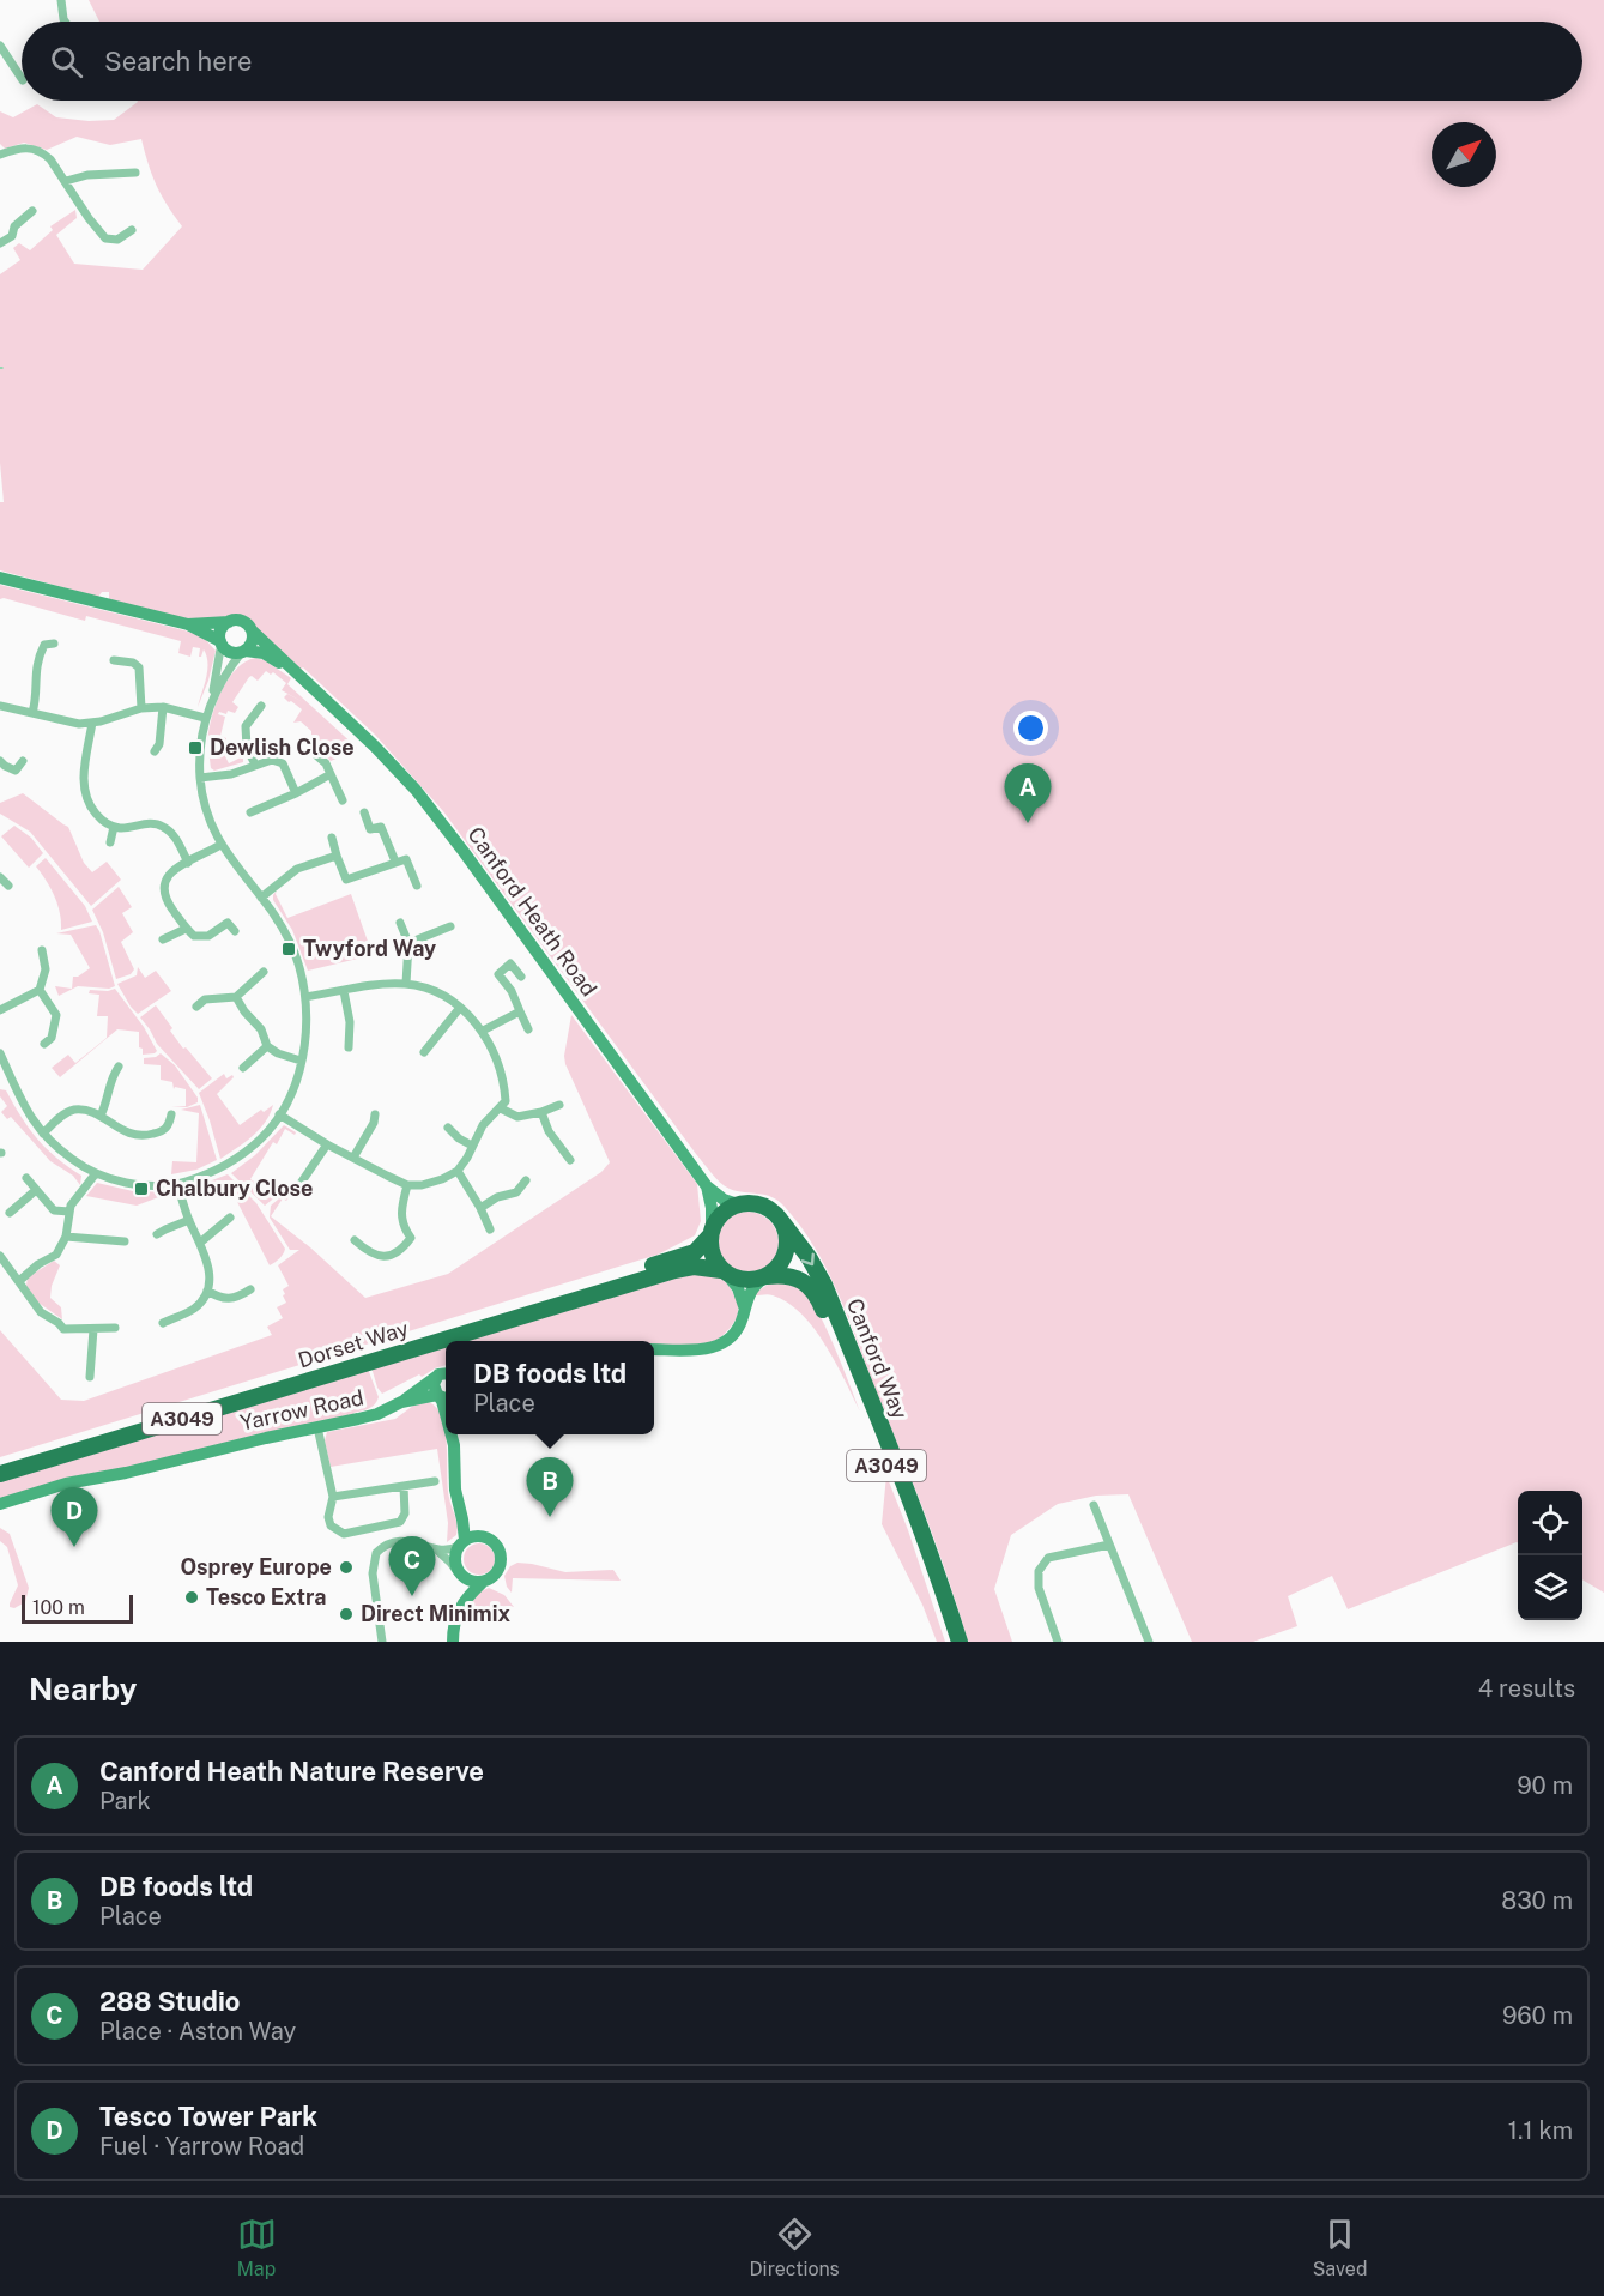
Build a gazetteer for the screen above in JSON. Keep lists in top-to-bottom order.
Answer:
{
  "streets": {
    "highway": ["Dorset Way", "Canford Way", "A3049"],
    "main road": ["Canford Heath Road", "Yarrow Road"]
  },
  "crossings": [
    ["Canford Heath Road", "Dorset Way"],
    ["Canford Heath Road", "Canford Way"],
    ["Canford Heath Road", "A3049"],
    ["Dorset Way", "Canford Way"],
    ["Dorset Way", "A3049"],
    ["Canford Way", "A3049"]
  ],
  "places": {
    "transit": ["Dewlish Close", "Twyford Way", "Chalbury Close"],
    "other": ["Osprey Europe", "Tesco Extra", "Direct Minimix"]
  },
  "scale_bar": "100 m",
  "north": "top right",
  "page": {
    "search": "Search here",
    "pins": [
      "A",
      "B",
      "D",
      "C"
    ],
    "popup": ["DB foods ltd", "Place"],
    "scale": "100 m",
    "heading": ["Nearby", "4 results"],
    "list": [
      {
        "mark": "A",
        "name": "Canford Heath Nature Reserve",
        "note": "Park",
        "value": "90 m"
      },
      {
        "mark": "B",
        "name": "DB foods ltd",
        "note": "Place",
        "value": "830 m"
      },
      {
        "mark": "C",
        "name": "288 Studio",
        "note": "Place · Aston Way",
        "value": "960 m"
      },
      {
        "mark": "D",
        "name": "Tesco Tower Park",
        "note": "Fuel · Yarrow Road",
        "value": "1.1 km"
      }
    ],
    "nav": ["Map", "Directions", "Saved"]
  }
}
